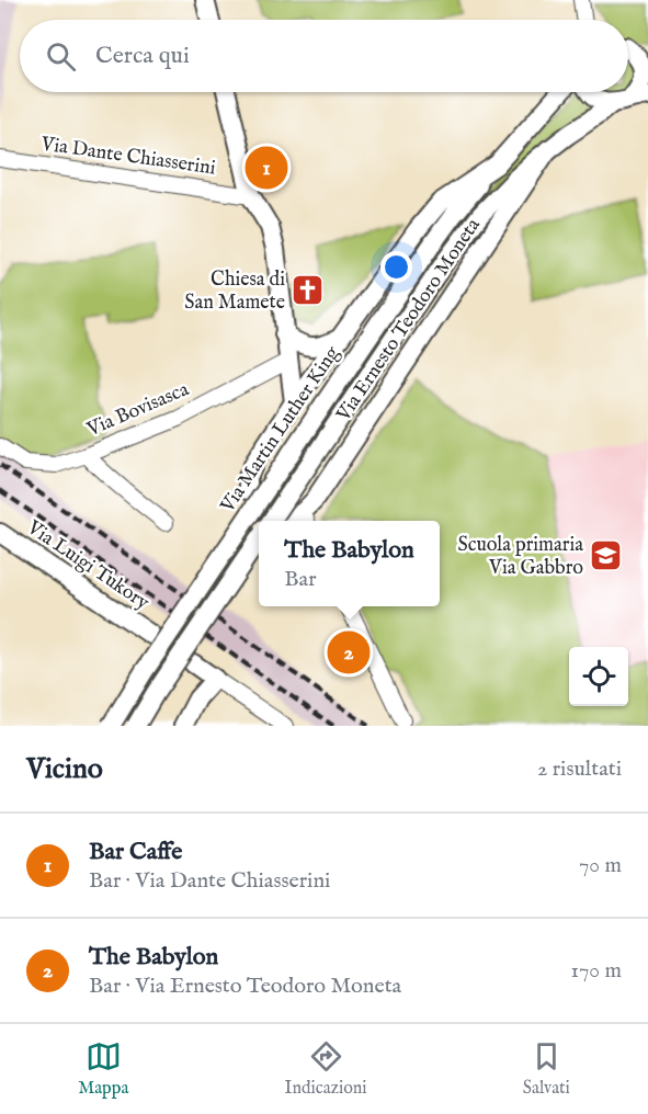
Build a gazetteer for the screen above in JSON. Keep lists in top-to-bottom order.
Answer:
{
  "streets": {
    "street": [
      "Via Dante Chiasserini",
      "Via Ernesto Teodoro Moneta",
      "Via Bovisasca",
      "Via Martin Luther King",
      "Via Luigi Tukory"
    ]
  },
  "places": {
    "church": ["Chiesa di San Mamete"],
    "school or university": ["Scuola primaria Via Gabbro"]
  },
  "page": {
    "search": "Cerca qui",
    "pins": ["1", "2"],
    "popup": ["The Babylon", "Bar"],
    "heading": ["Vicino", "2 risultati"],
    "list": [
      {
        "mark": "1",
        "name": "Bar Caffe",
        "note": "Bar · Via Dante Chiasserini",
        "value": "70 m"
      },
      {
        "mark": "2",
        "name": "The Babylon",
        "note": "Bar · Via Ernesto Teodoro Moneta",
        "value": "170 m"
      }
    ],
    "nav": ["Mappa", "Indicazioni", "Salvati"]
  }
}
